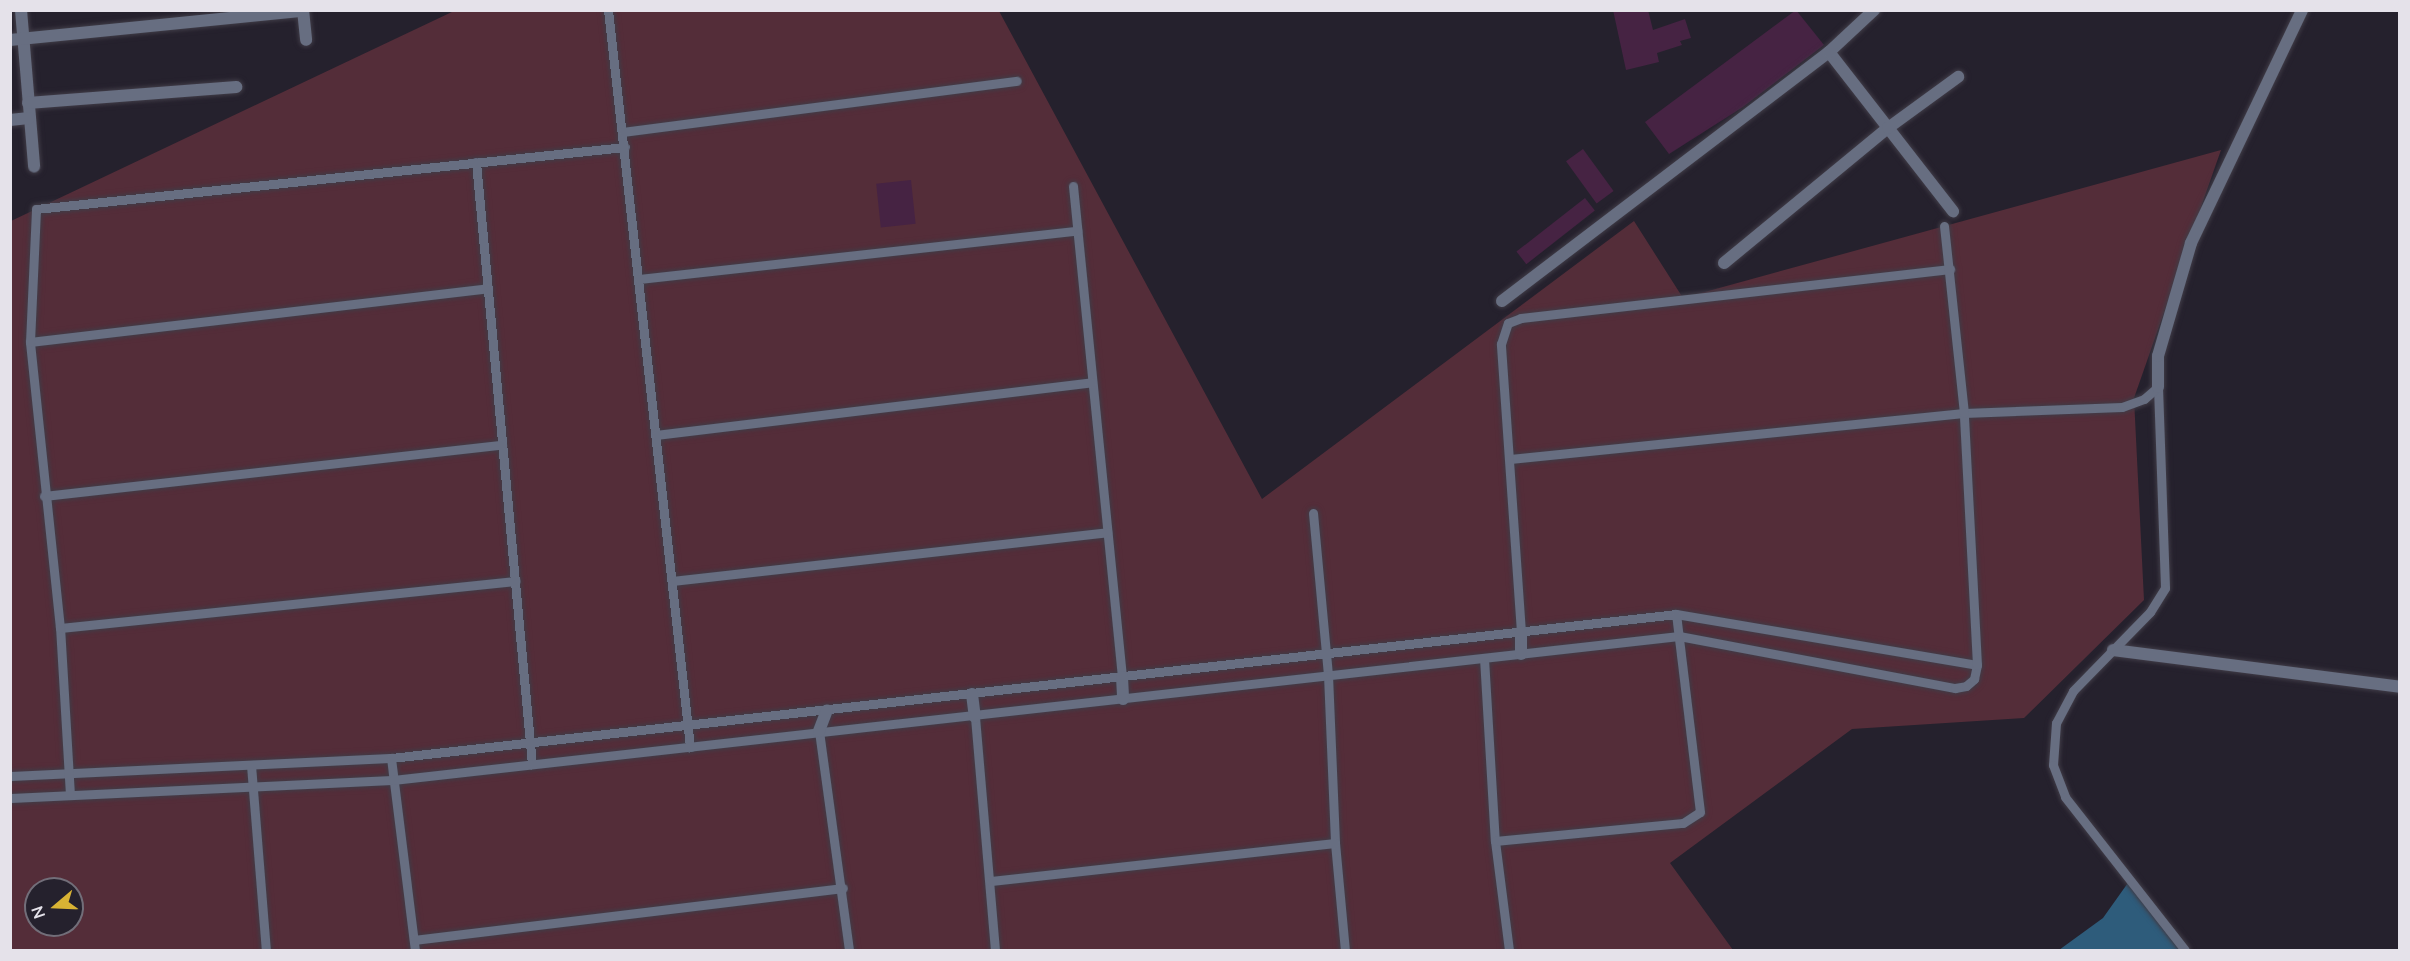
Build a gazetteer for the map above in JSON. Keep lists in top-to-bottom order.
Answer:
{
  "north": "left"
}
